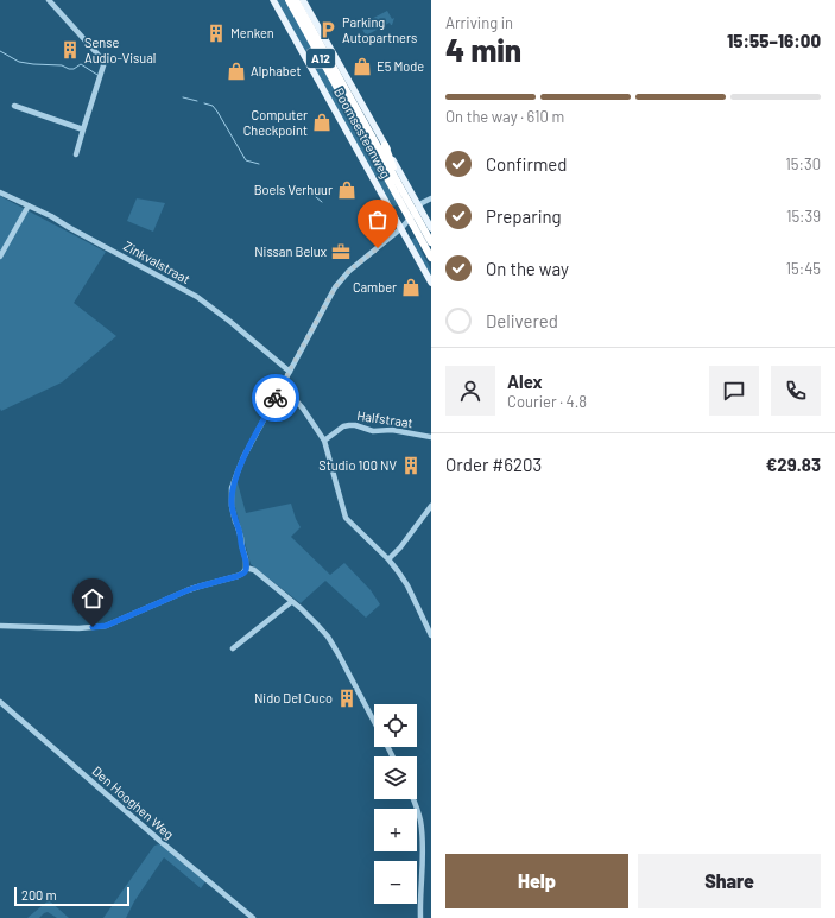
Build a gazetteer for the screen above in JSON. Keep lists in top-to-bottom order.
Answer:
{
  "streets": {
    "highway": ["A12"],
    "main road": ["Boomsesteenweg"],
    "street": ["Zinkvalstraat", "Halfstraat", "Den Hooghen Weg"]
  },
  "crossings": [
    ["A12", "Boomsesteenweg"]
  ],
  "places": {
    "parking": ["Parking Autopartners"],
    "building": [
      "Menken",
      "Sense Audio-Visual",
      "Studio 100 NV",
      "Nido Del Cuco"
    ],
    "shop": [
      "E5 Mode",
      "Alphabet",
      "Computer Checkpoint",
      "Boels Verhuur",
      "Camber"
    ],
    "office": ["Nissan Belux"]
  },
  "scale_bar": "200 m",
  "page": {
    "heading": ["4 min", "Arriving in", "15:55–16:00"],
    "panel": [
      "Alex",
      "Courier · 4.8",
      "Order #6203",
      "€29.83"
    ],
    "bar": "On the way · 610 m",
    "list": [
      ["Confirmed", "15:30"],
      ["Preparing", "15:39"],
      ["On the way", "15:45"],
      "Delivered"
    ],
    "map_buttons": ["+", "−"],
    "buttons": ["Help", "Share"],
    "scale": "200 m"
  }
}
